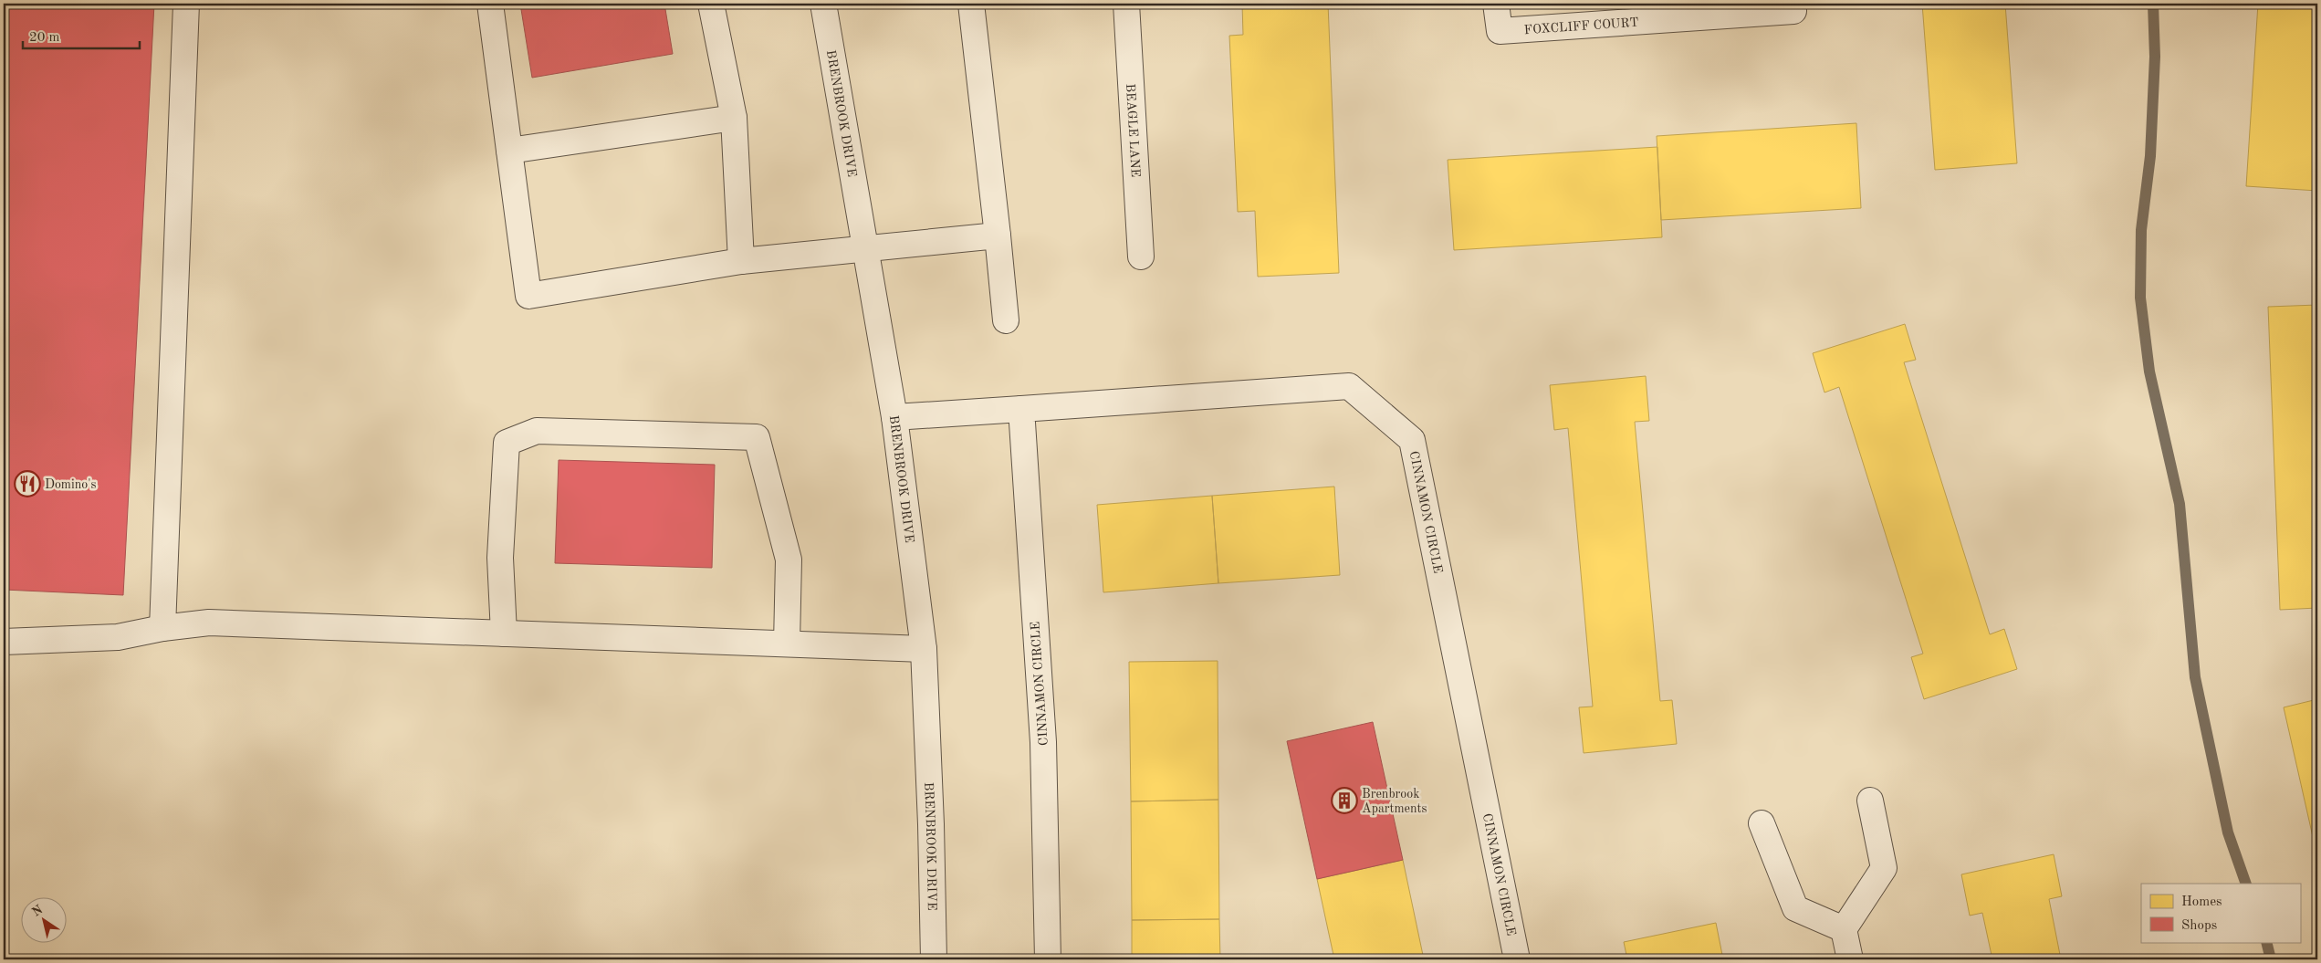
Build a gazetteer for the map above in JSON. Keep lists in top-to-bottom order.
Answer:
{
  "streets": {
    "street": [
      "FOXCLIFF COURT",
      "BRENBROOK DRIVE",
      "BEAGLE LANE",
      "CINNAMON CIRCLE"
    ]
  },
  "crossings": [
    ["BRENBROOK DRIVE", "CINNAMON CIRCLE"]
  ],
  "places": {
    "restaurant": ["Domino's"],
    "building": ["Brenbrook Apartments"]
  },
  "legend": ["Homes", "Shops"],
  "scale_bar": "20 m",
  "north": "top left"
}
